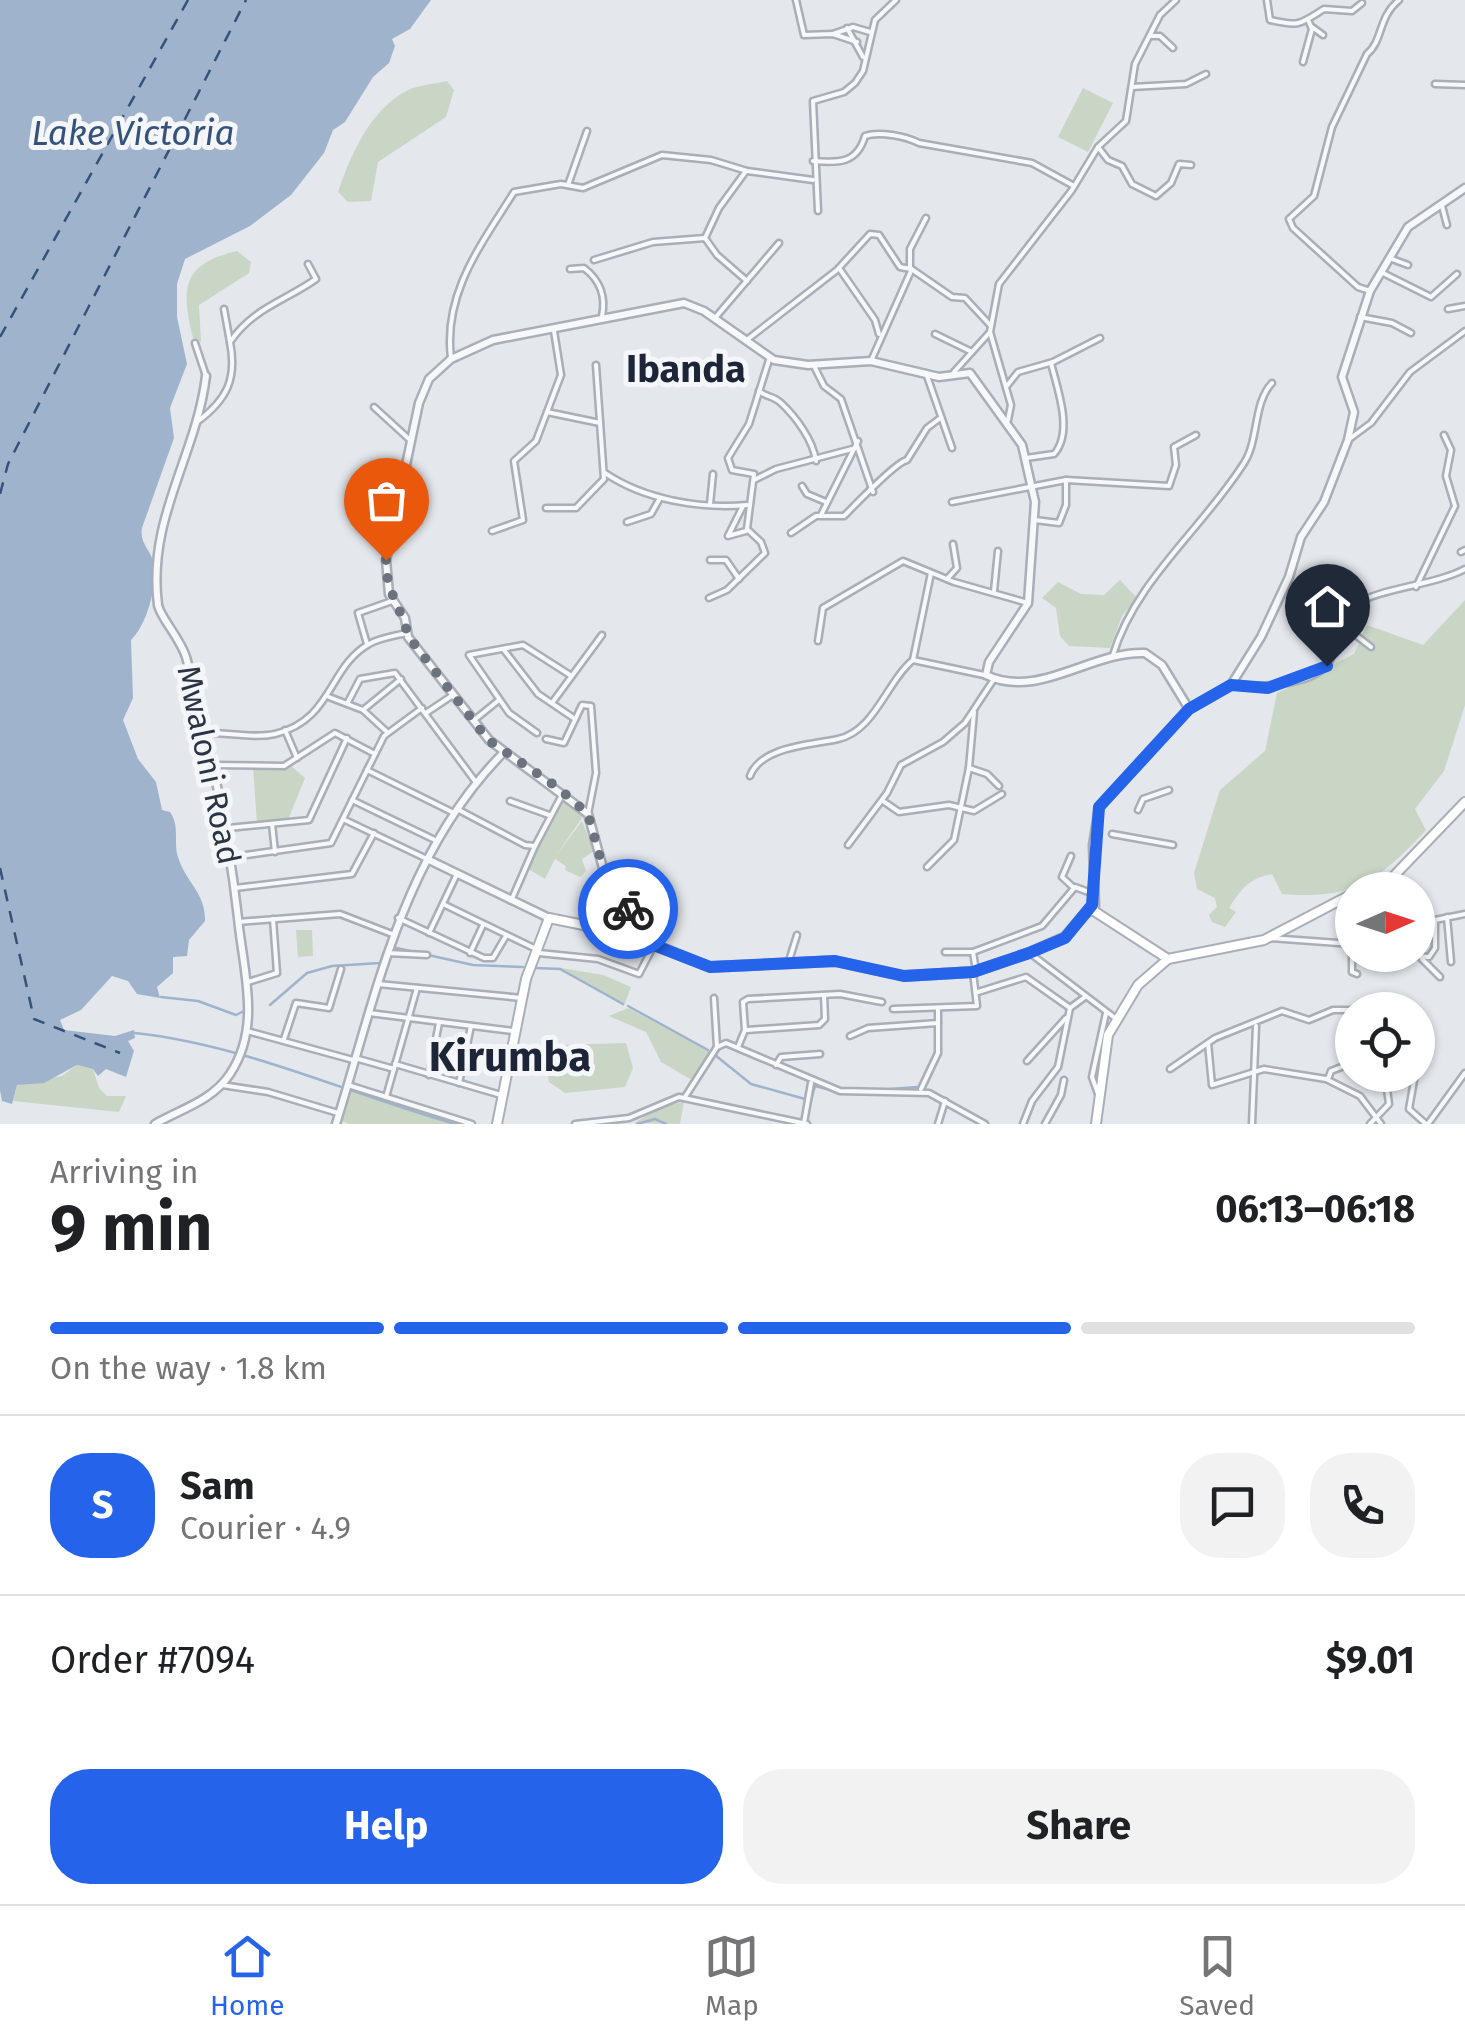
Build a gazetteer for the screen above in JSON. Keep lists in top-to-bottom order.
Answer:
{
  "streets": {
    "street": ["Mwaloni Road"]
  },
  "districts": ["Ibanda", "Kirumba"],
  "water": ["Lake Victoria"],
  "north": "right",
  "page": {
    "heading": ["9 min", "Arriving in", "06:13–06:18"],
    "panel": [
      "Sam",
      "Courier · 4.9",
      "Order #7094",
      "$9.01"
    ],
    "bar": "On the way · 1.8 km",
    "round": "S",
    "buttons": ["Help", "Share"],
    "tabs": ["Home", "Map", "Saved"]
  }
}
